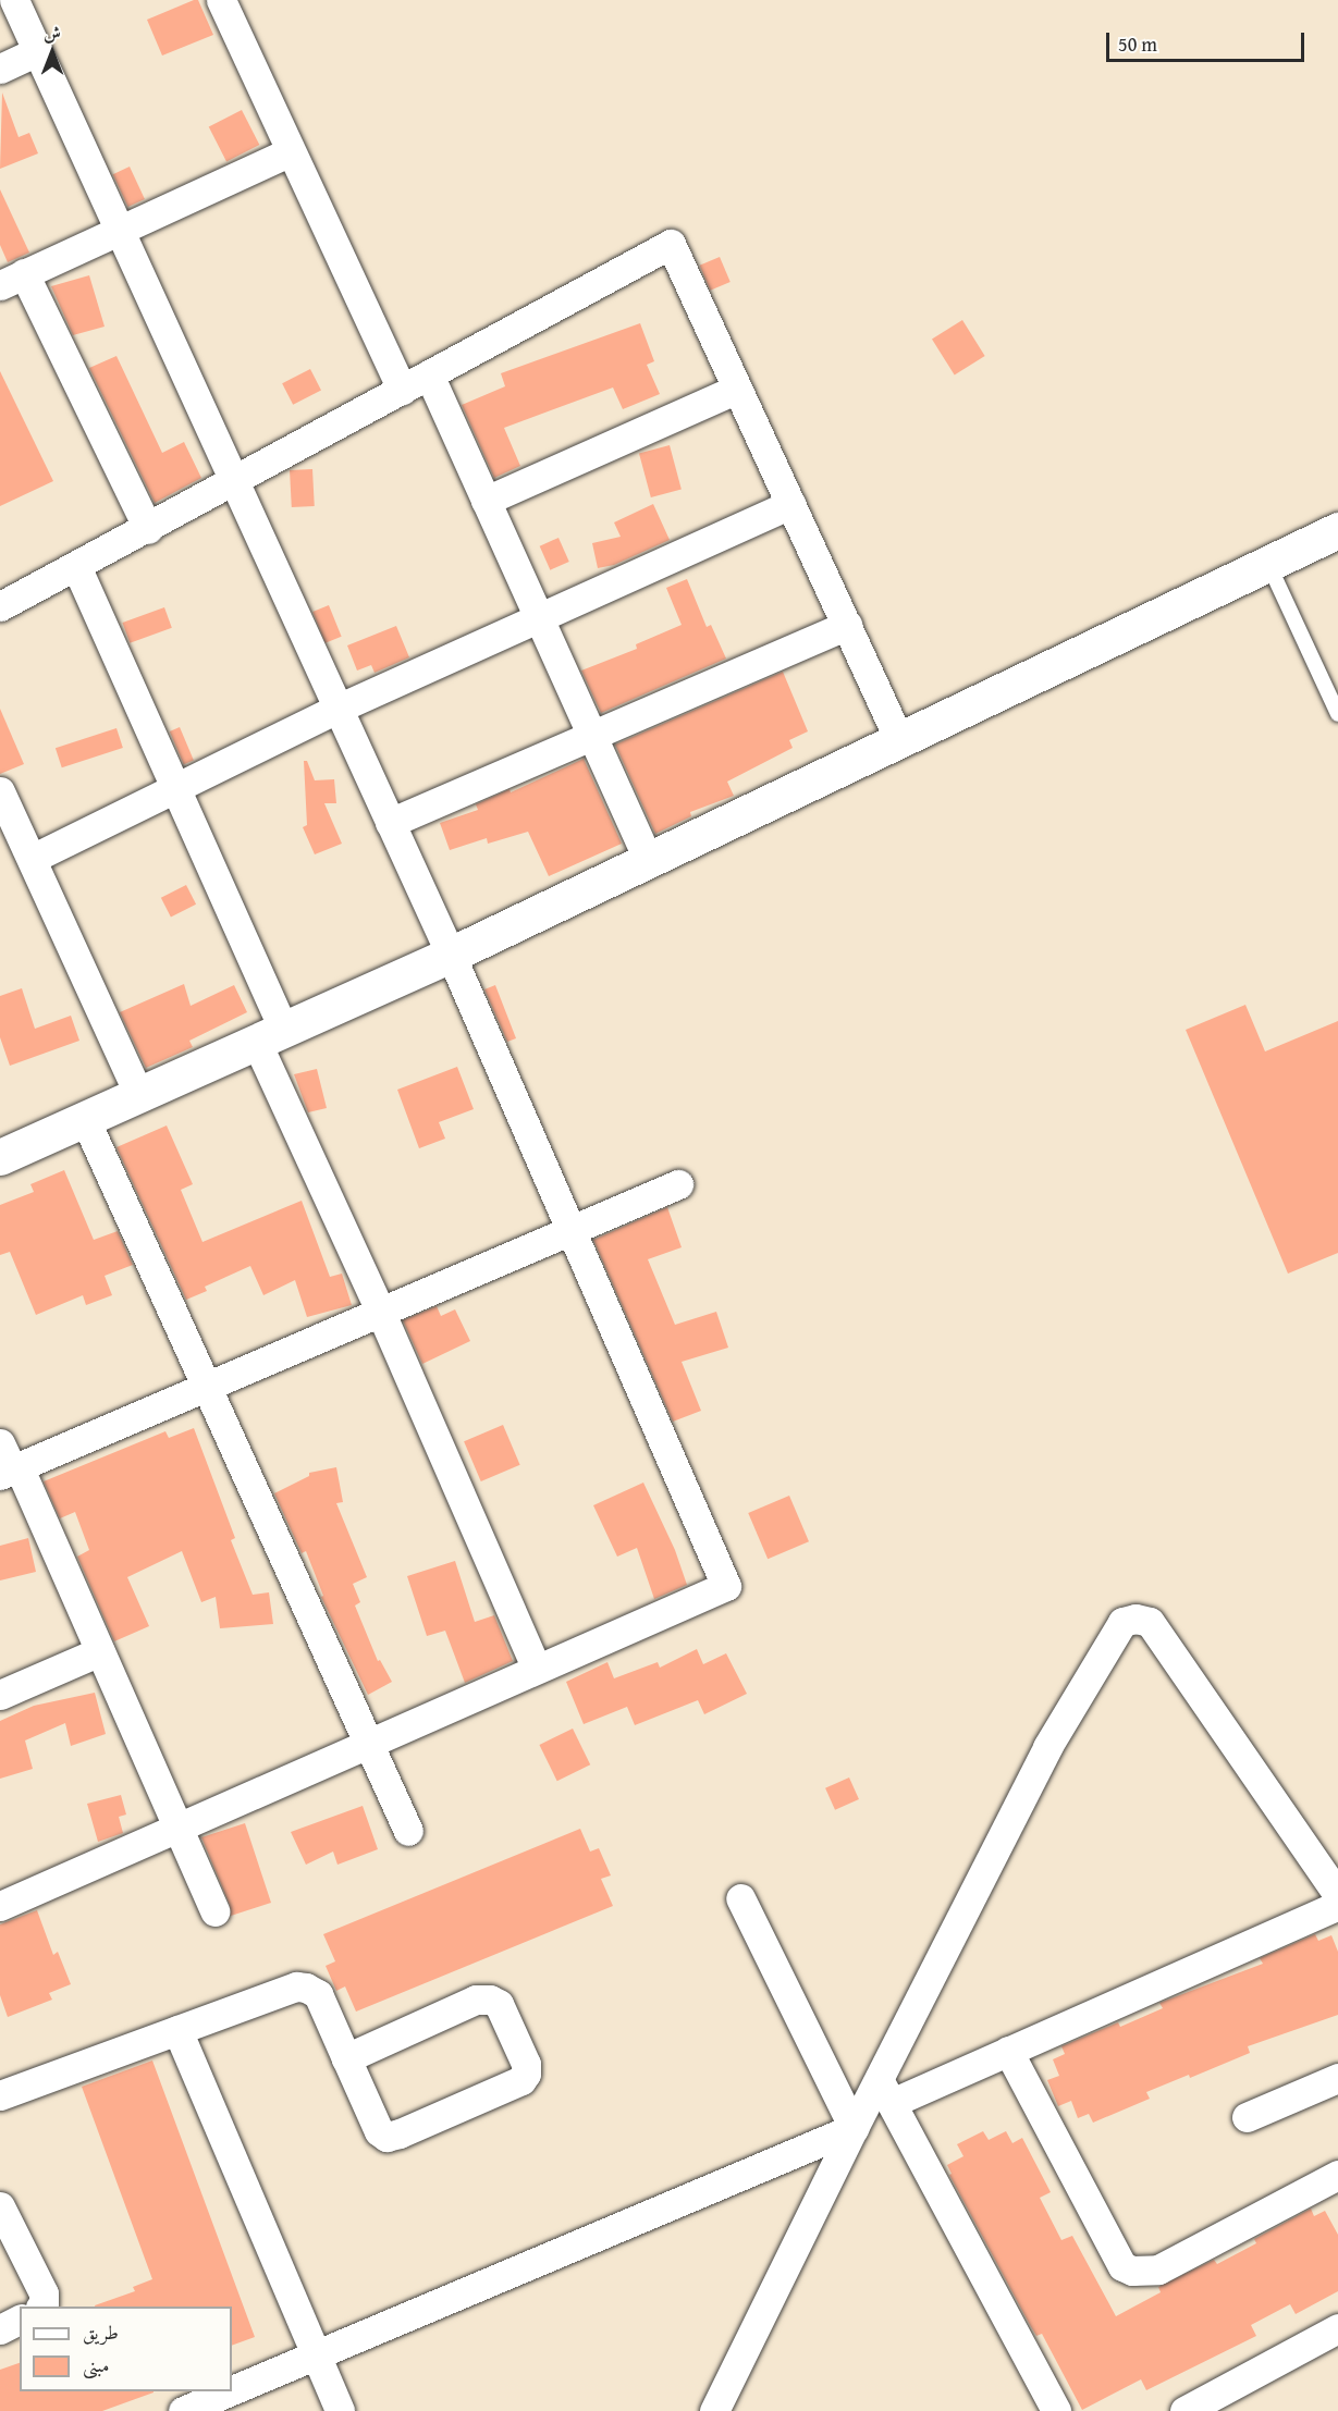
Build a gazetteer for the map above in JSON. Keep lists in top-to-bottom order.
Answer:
{
  "legend": ["طريق", "مبنى"],
  "scale_bar": "50 m",
  "north": "top"
}
